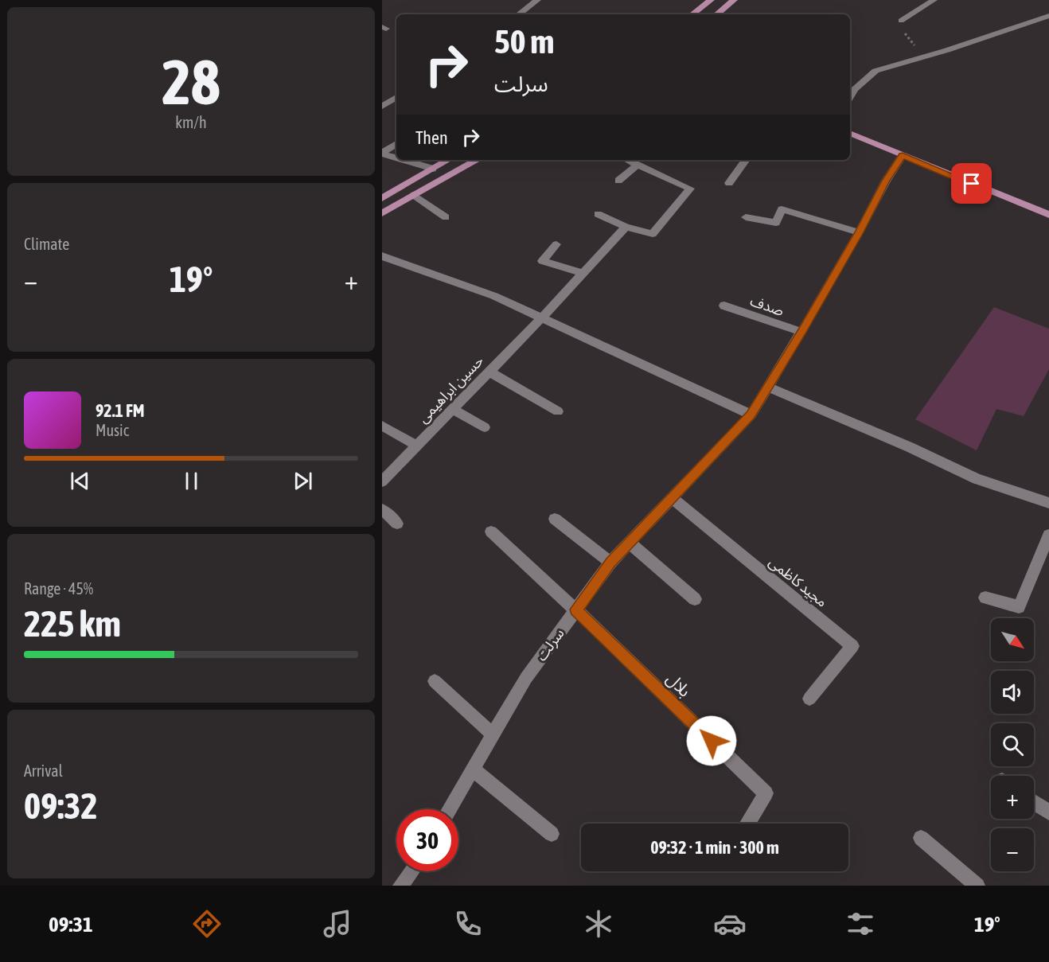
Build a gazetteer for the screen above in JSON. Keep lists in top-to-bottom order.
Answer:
{
  "streets": {
    "street": [
      "صدف",
      "حسین ابراهیمی",
      "مجید کاظمی",
      "سرلت",
      "بلال"
    ]
  },
  "crossings": [
    ["صدف", "سرلت"],
    ["مجید کاظمی", "سرلت"],
    ["سرلت", "بلال"]
  ],
  "north": "bottom right",
  "page": {
    "tile": [
      ["28", "km/h"],
      "Climate",
      ["Range · 45%", "225 km"],
      ["Arrival", "09:32"]
    ],
    "turn": ["50 m", "سرلت"],
    "then": "Then",
    "heat": ["−", "19°", "+"],
    "song": ["92.1 FM", "Music"],
    "map_buttons": ["+", "−"],
    "limit": "30",
    "trip": "09:32 · 1 min · 300 m",
    "tabs": ["09:31", "19°"]
  }
}
